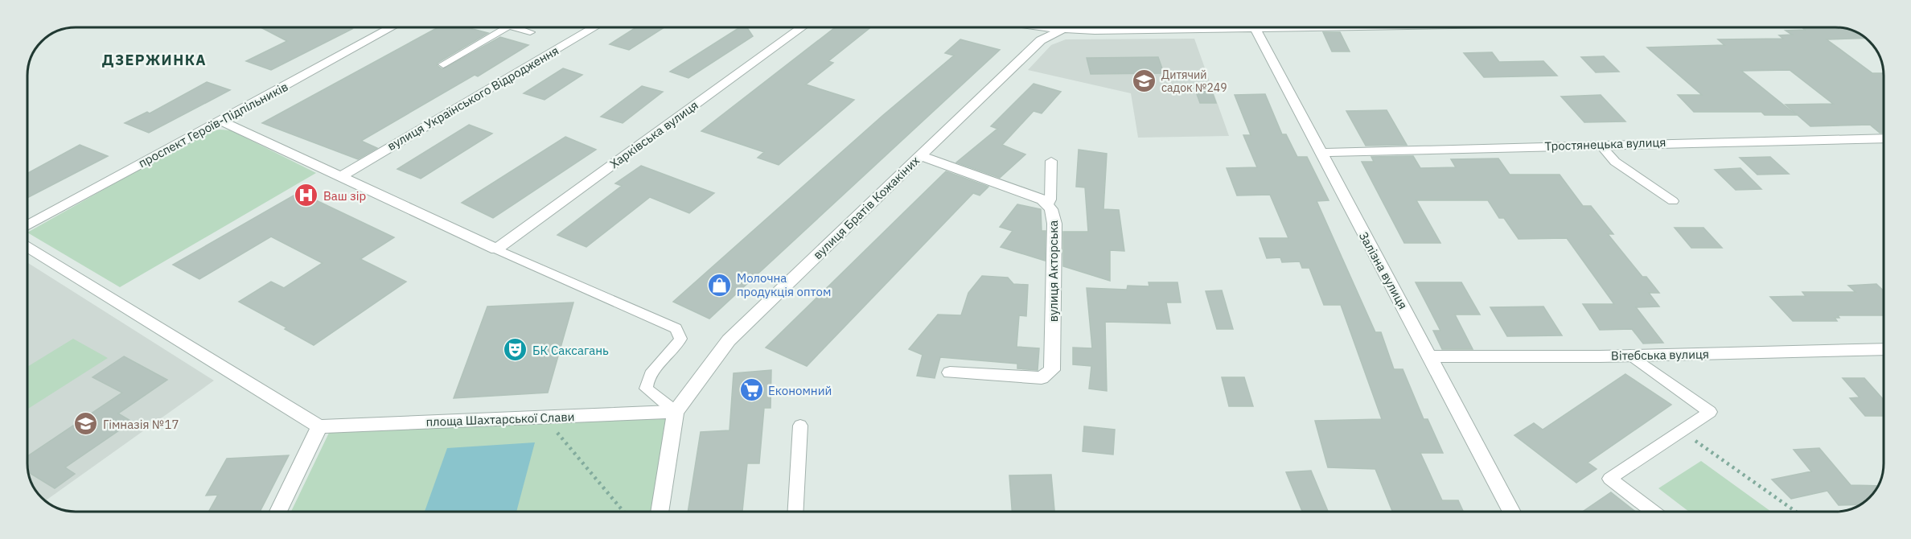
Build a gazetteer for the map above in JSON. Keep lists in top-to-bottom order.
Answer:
{
  "streets": {
    "street": [
      "вулиця Українського Відродження",
      "проспект Героїв-Підпільників",
      "Харківська вулиця",
      "Тростянецька вулиця",
      "вулиця Братів Кожакіних",
      "Залізна вулиця",
      "вулиця Акторська",
      "Вітебська вулиця",
      "площа Шахтарської Слави"
    ]
  },
  "crossings": [
    ["Тростянецька вулиця", "Залізна вулиця"],
    ["вулиця Братів Кожакіних", "вулиця Акторська"],
    ["вулиця Братів Кожакіних", "площа Шахтарської Слави"],
    ["Залізна вулиця", "Вітебська вулиця"]
  ],
  "districts": ["ДЗЕРЖИНКА"],
  "places": {
    "school or university": ["Дитячий садок №249", "Гімназія №17"],
    "hospital": ["Ваш зір"],
    "shop": ["Молочна продукція оптом"],
    "theatre": ["БК Саксагань"],
    "supermarket": ["Економний"]
  }
}
